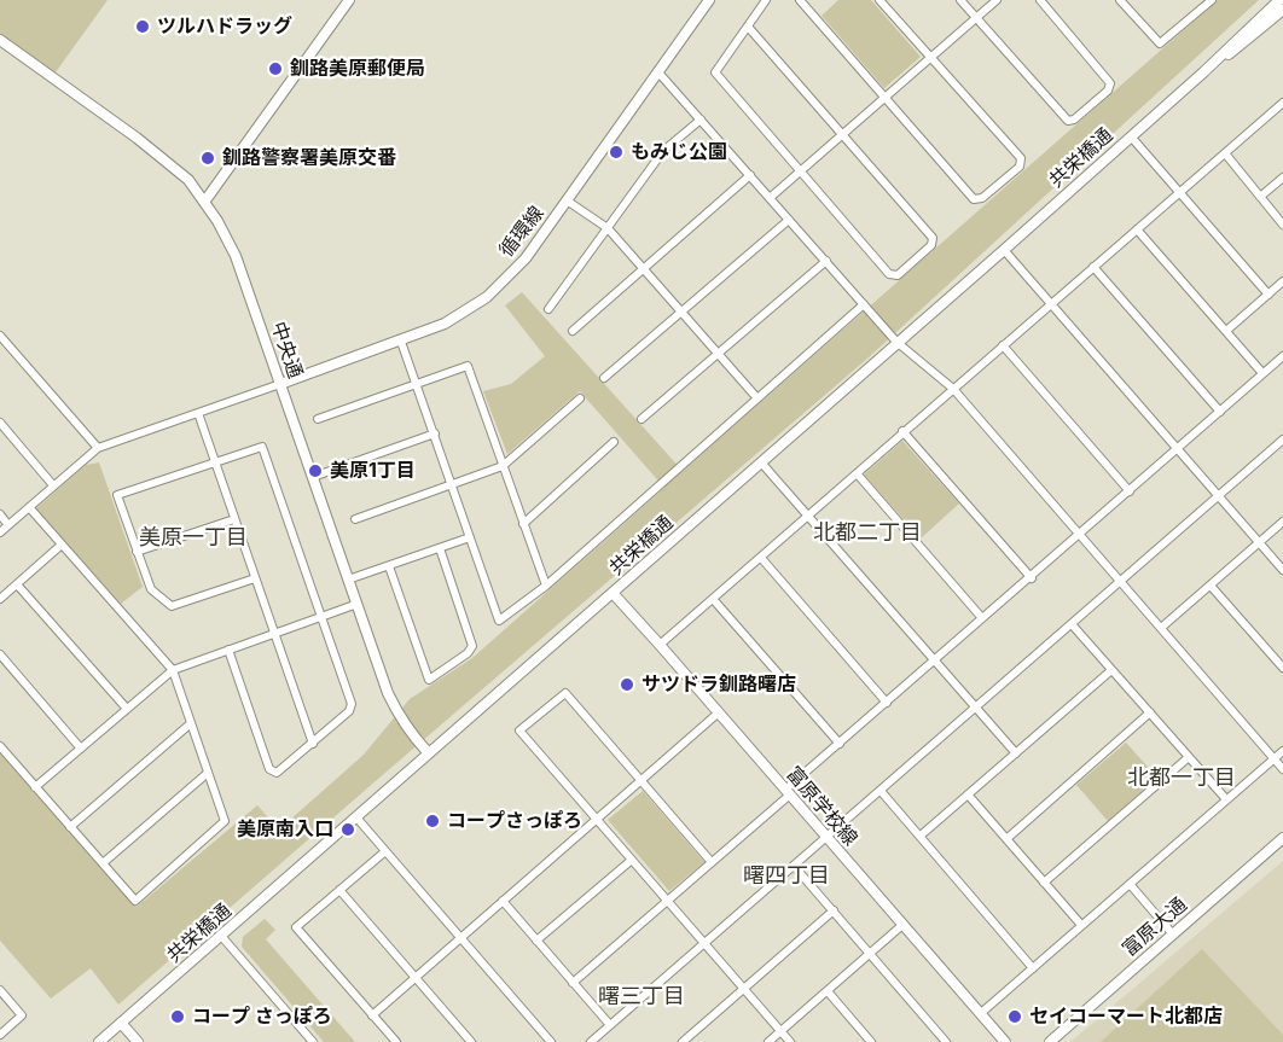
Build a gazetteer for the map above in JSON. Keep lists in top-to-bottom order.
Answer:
{
  "streets": {
    "street": [
      "共栄橋通",
      "循環線",
      "中央通",
      "富原学校線",
      "富原大通"
    ]
  },
  "crossings": [
    ["共栄橋通", "中央通"],
    ["共栄橋通", "富原学校線"],
    ["循環線", "中央通"]
  ],
  "districts": [
    "北都二丁目",
    "美原一丁目",
    "北都一丁目",
    "曙四丁目",
    "曙三丁目"
  ],
  "places": [
    "ツルハドラッグ",
    "釧路美原郵便局",
    "もみじ公園",
    "釧路警察署美原交番",
    "美原1丁目",
    "サツドラ釧路曙店",
    "コープさっぽろ",
    "美原南入口",
    "コープ さっぽろ",
    "セイコーマート北都店"
  ]
}
